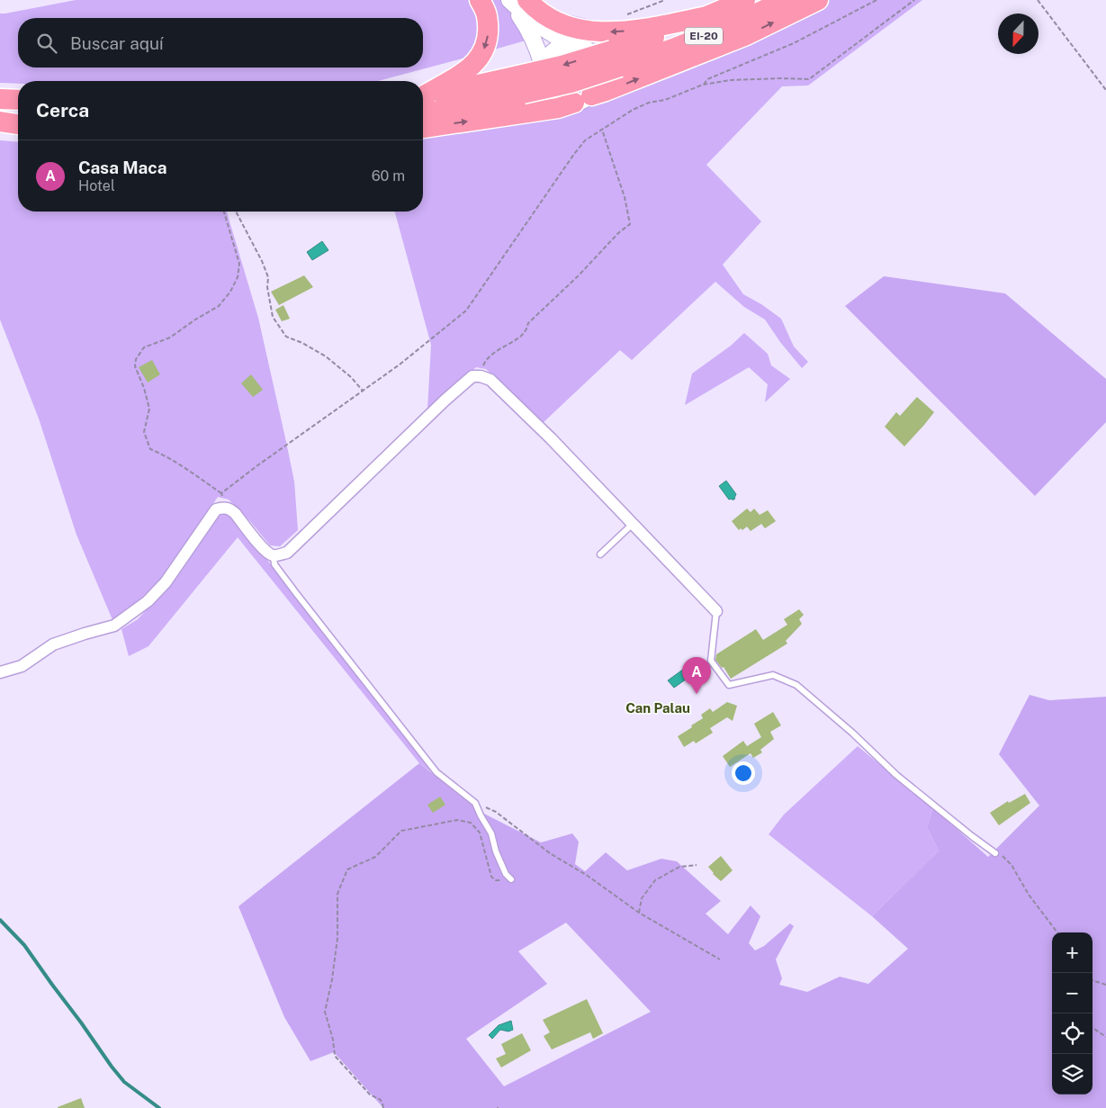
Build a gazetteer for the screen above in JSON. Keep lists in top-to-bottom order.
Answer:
{
  "streets": {
    "highway": ["EI-20"]
  },
  "districts": ["Can Palau"],
  "north": "bottom",
  "page": {
    "search": "Buscar aquí",
    "heading": "Cerca",
    "list": [
      {
        "mark": "A",
        "name": "Casa Maca",
        "note": "Hotel",
        "value": "60 m"
      }
    ],
    "pins": "A",
    "map_buttons": ["+", "−"]
  }
}
